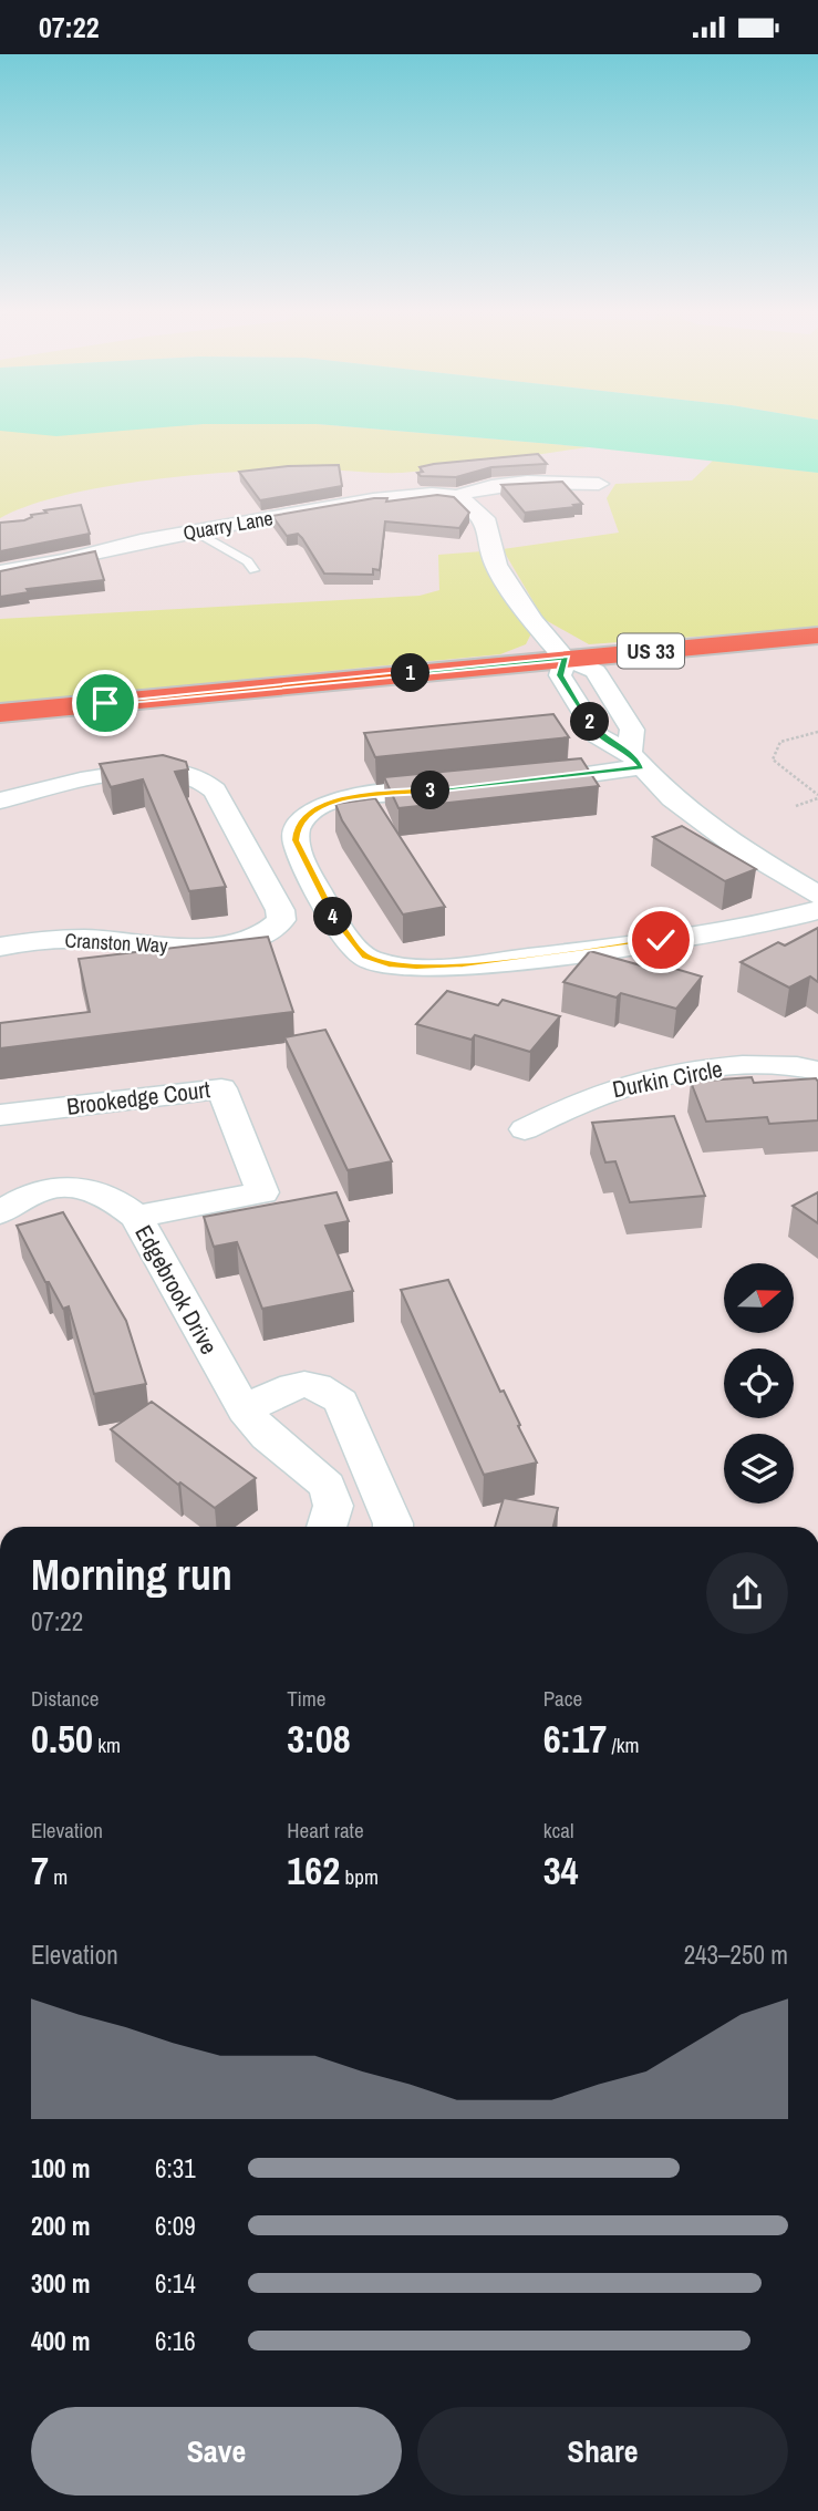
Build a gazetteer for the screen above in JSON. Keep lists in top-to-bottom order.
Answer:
{
  "streets": {
    "main road": ["US 33"],
    "street": [
      "Quarry Lane",
      "Cranston Way",
      "Durkin Circle",
      "Brookedge Court",
      "Edgebrook Drive"
    ]
  },
  "crossings": [
    ["Brookedge Court", "Edgebrook Drive"]
  ],
  "north": "right",
  "page": {
    "status": "07:22",
    "pins": [
      "1",
      "2",
      "3",
      "4"
    ],
    "heading": ["Morning run", "07:22"],
    "stats": [
      ["Distance", "0.50 km"],
      ["Time", "3:08"],
      ["Pace", "6:17 /km"],
      ["Elevation", "7 m"],
      ["Heart rate", "162 bpm"],
      ["kcal", "34"]
    ],
    "chart": ["Elevation", "243–250 m"],
    "list": [
      {
        "name": "100 m",
        "note": "6:31"
      },
      {
        "name": "200 m",
        "note": "6:09"
      },
      {
        "name": "300 m",
        "note": "6:14"
      },
      {
        "name": "400 m",
        "note": "6:16"
      }
    ],
    "buttons": ["Save", "Share"]
  }
}
